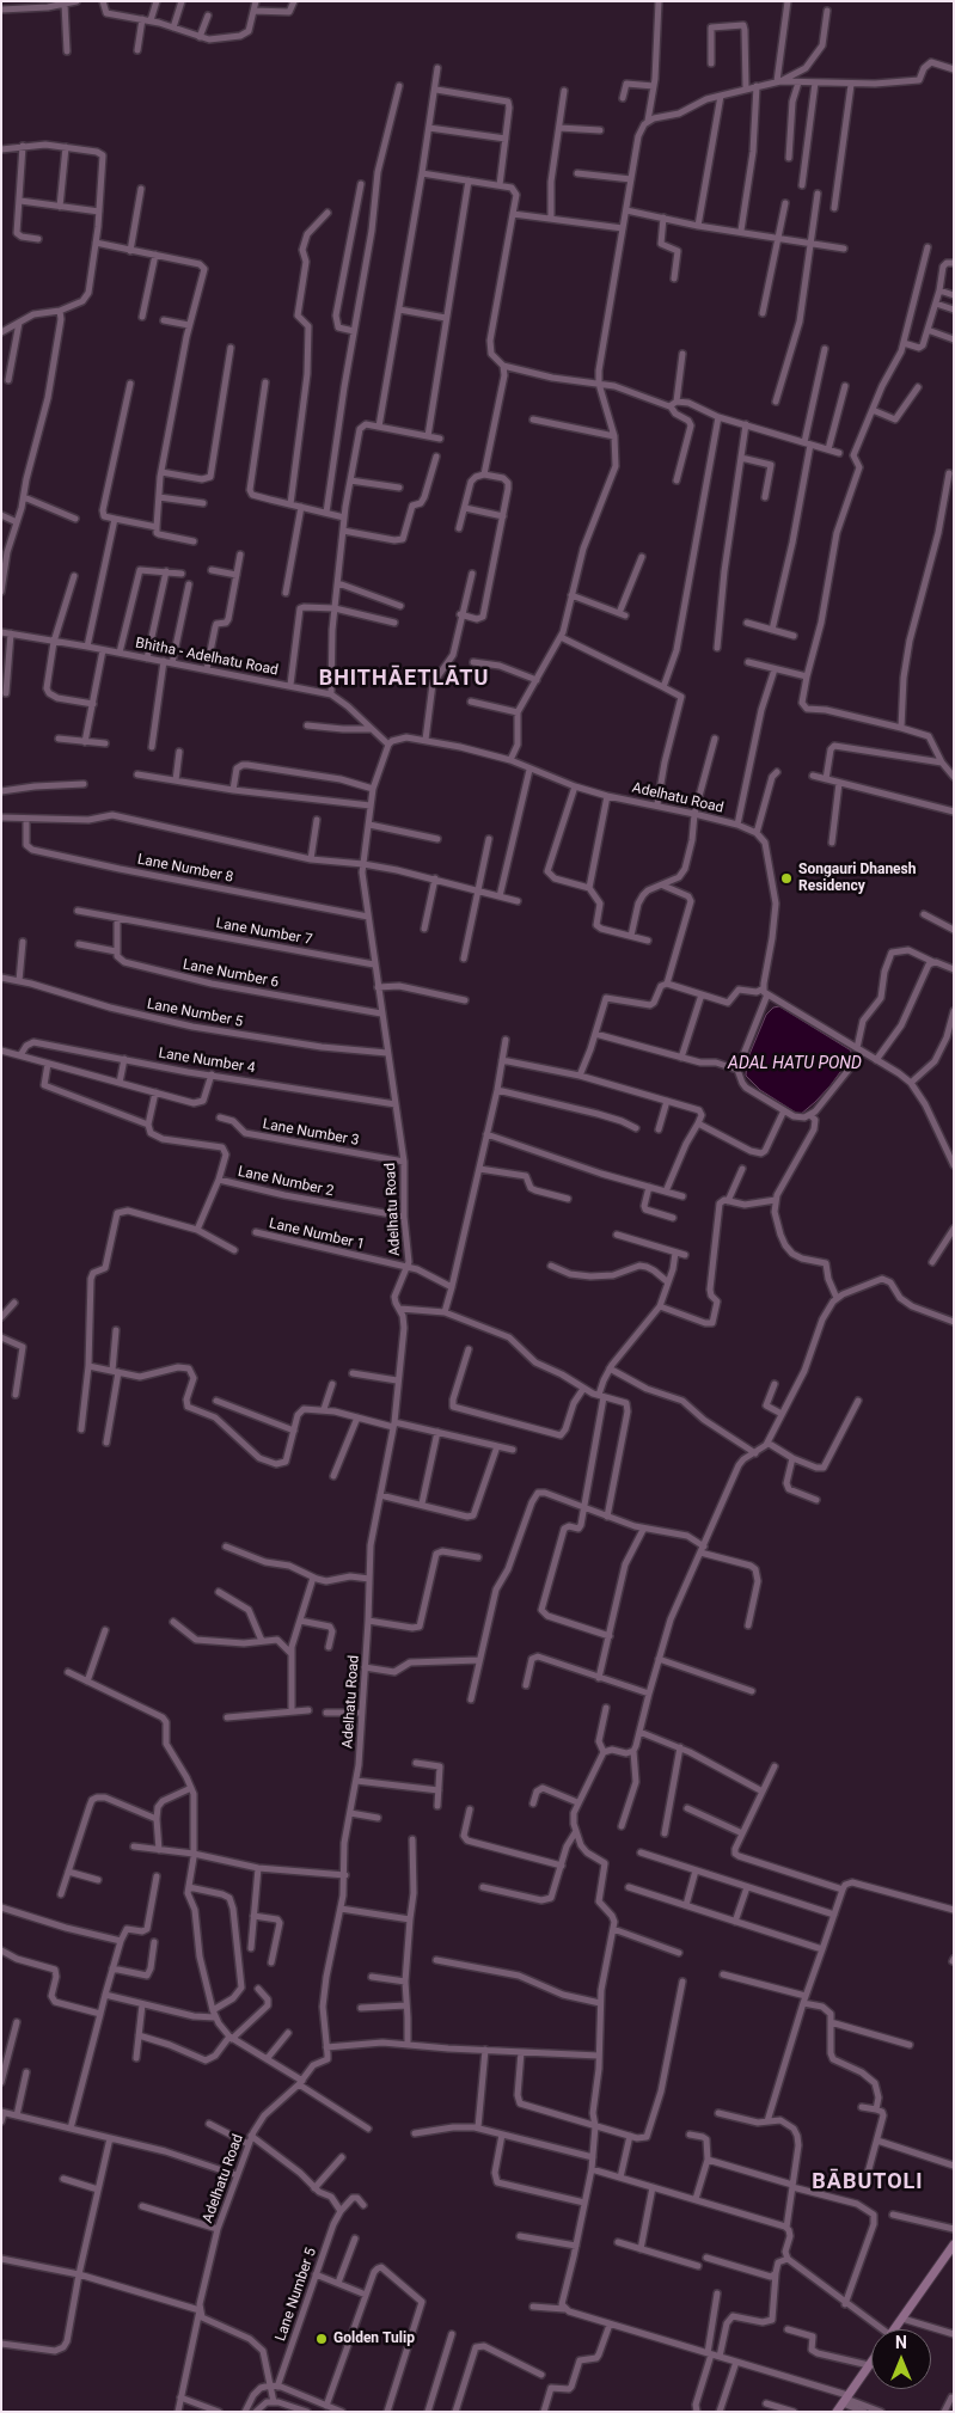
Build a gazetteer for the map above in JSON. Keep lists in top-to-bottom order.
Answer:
{
  "streets": {
    "street": [
      "Bhitha - Adelhatu Road",
      "Adelhatu Road",
      "Lane Number 8",
      "Lane Number 7",
      "Lane Number 6",
      "Lane Number 5",
      "Lane Number 4",
      "Lane Number 3",
      "Lane Number 2",
      "Lane Number 1"
    ]
  },
  "crossings": [
    ["Bhitha - Adelhatu Road", "Adelhatu Road"],
    ["Adelhatu Road", "Lane Number 8"],
    ["Adelhatu Road", "Lane Number 7"],
    ["Adelhatu Road", "Lane Number 6"],
    ["Adelhatu Road", "Lane Number 5"],
    ["Adelhatu Road", "Lane Number 4"],
    ["Adelhatu Road", "Lane Number 3"],
    ["Adelhatu Road", "Lane Number 2"],
    ["Adelhatu Road", "Lane Number 1"]
  ],
  "districts": ["BHITHĀETLĀTU", "BĀBUTOLI"],
  "water": ["ADAL HATU POND"],
  "places": ["Songauri Dhanesh Residency", "Golden Tulip"],
  "north": "top"
}
